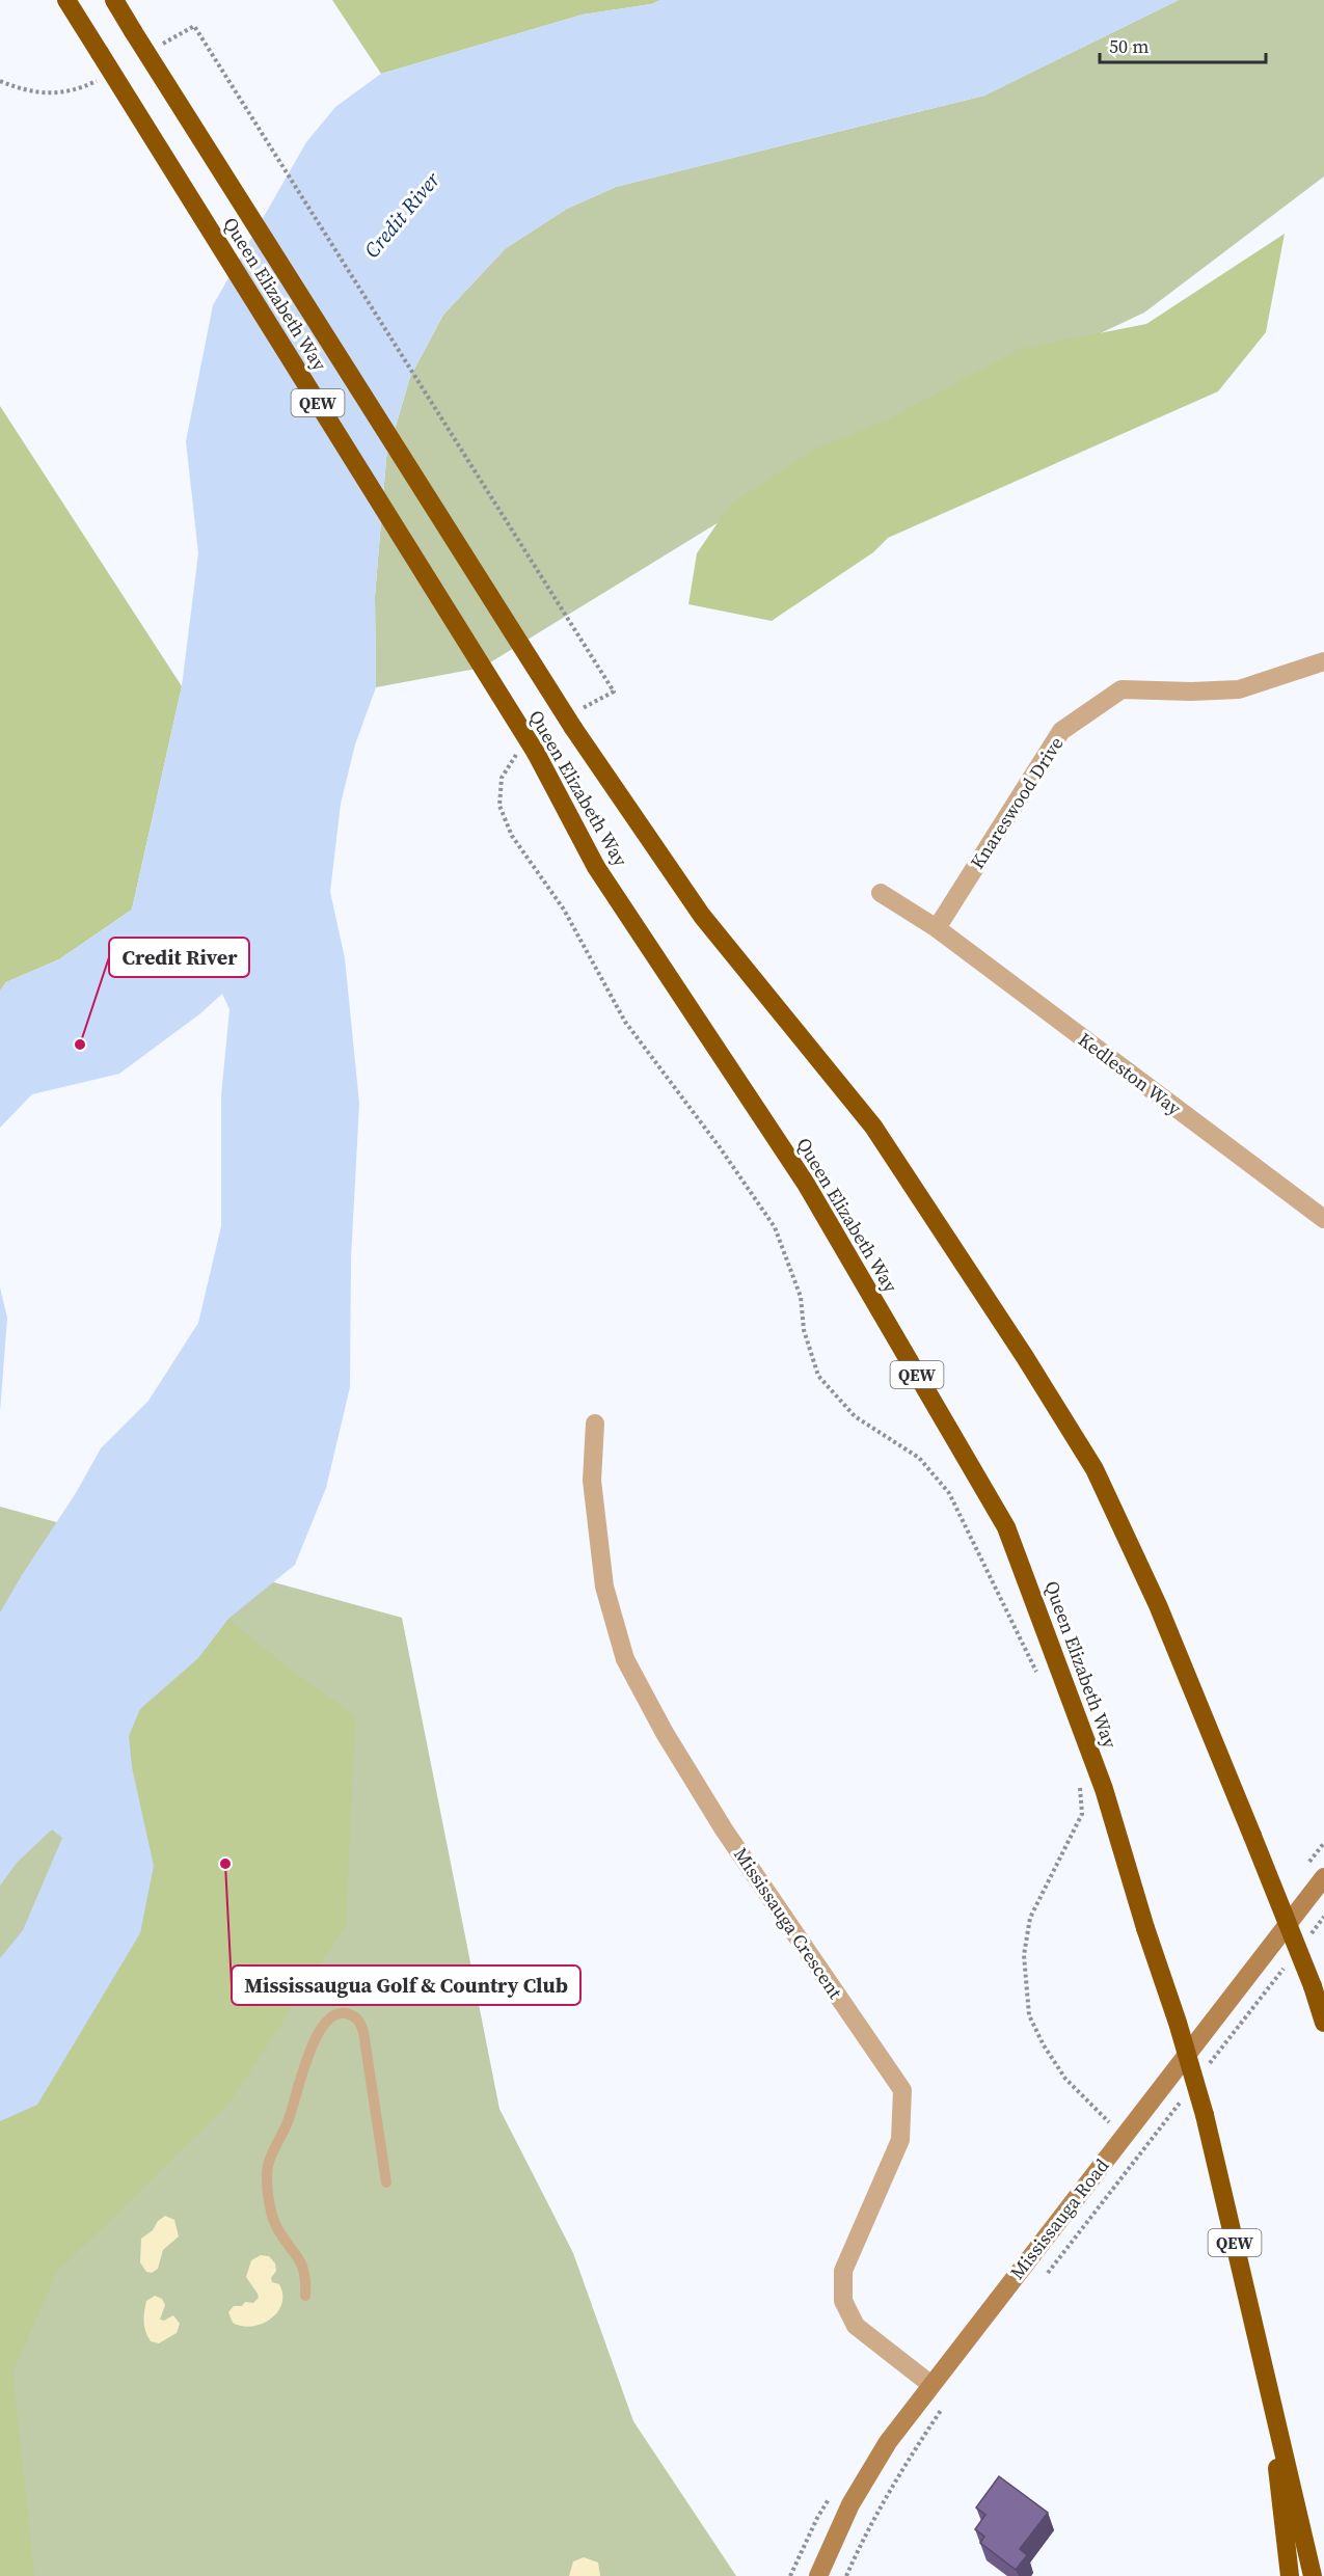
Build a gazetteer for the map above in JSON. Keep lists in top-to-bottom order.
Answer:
{
  "streets": {
    "highway": ["Queen Elizabeth Way", "QEW"],
    "main road": ["Mississauga Road"],
    "street": ["Knareswood Drive", "Kedleston Way", "Mississauga Crescent"]
  },
  "crossings": [
    ["Knareswood Drive", "Kedleston Way"],
    ["Mississauga Crescent", "Mississauga Road"]
  ],
  "water": ["Credit River"],
  "places": ["Credit River", "Mississaugua Golf & Country Club"],
  "scale_bar": "50 m"
}
